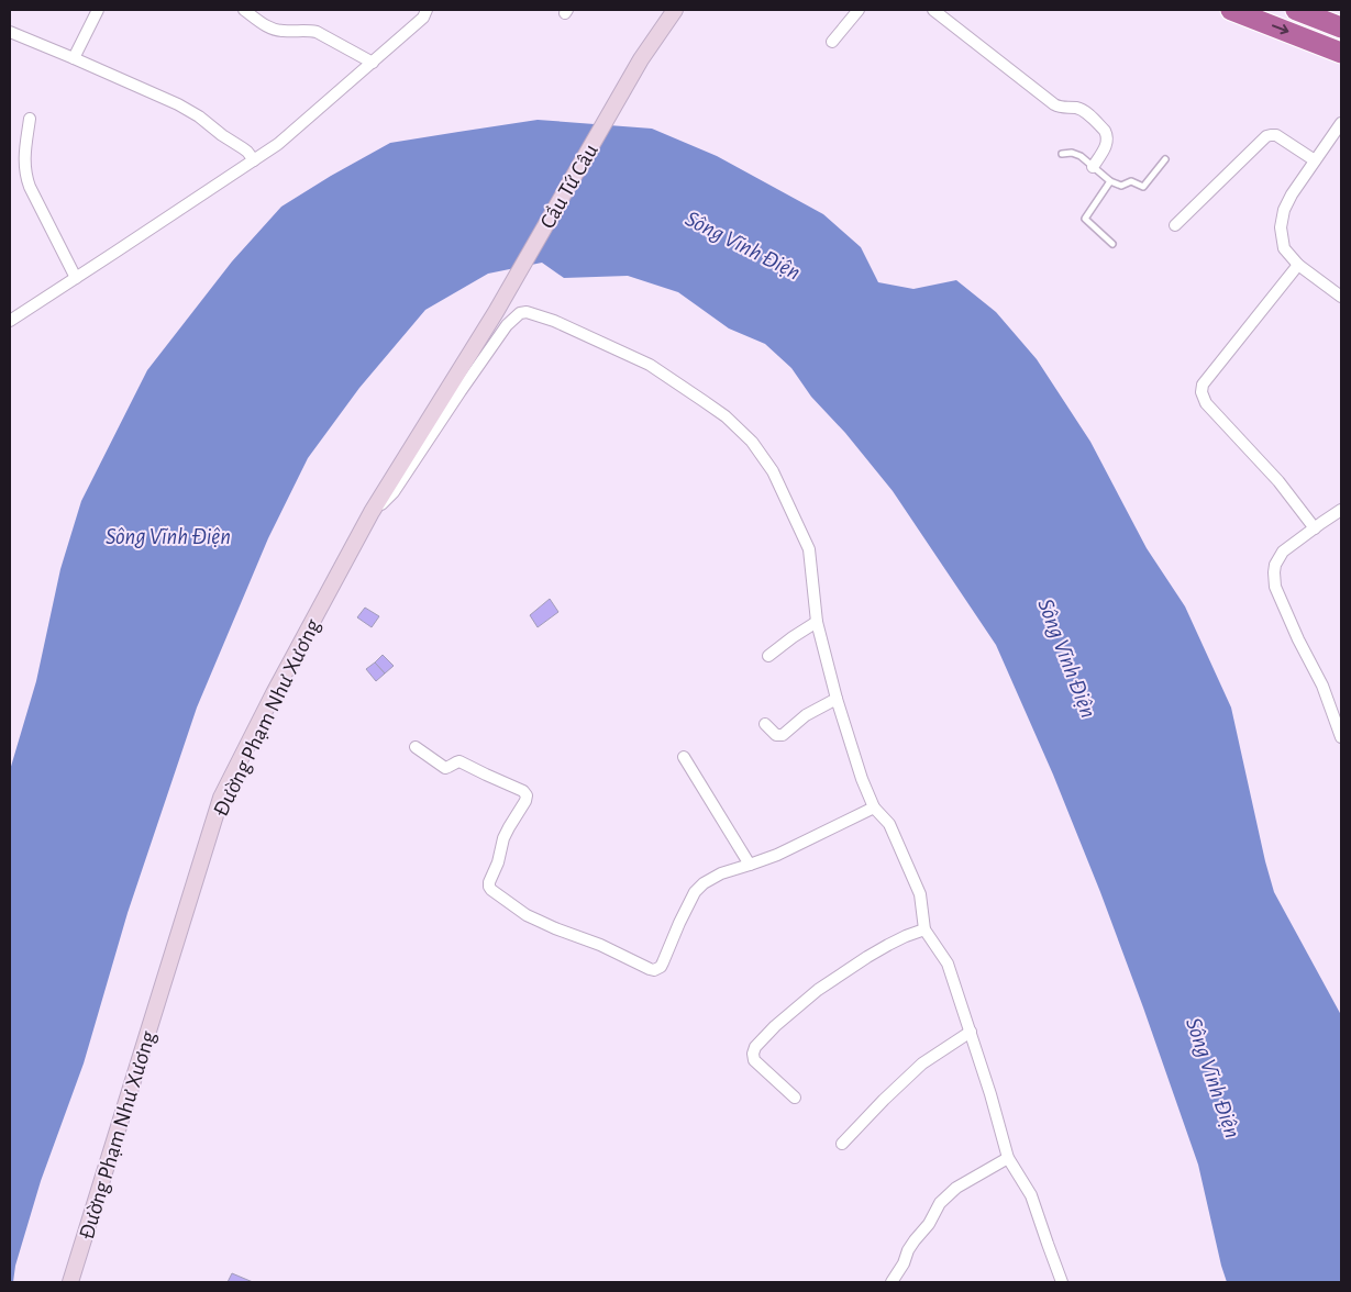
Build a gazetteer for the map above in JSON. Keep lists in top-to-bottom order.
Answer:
{
  "streets": {
    "main road": ["Cầu Tứ Câu", "Đường Phạm Như Xương"]
  },
  "crossings": [
    ["Cầu Tứ Câu", "Đường Phạm Như Xương"]
  ],
  "water": ["Sông Vĩnh Điện"]
}
